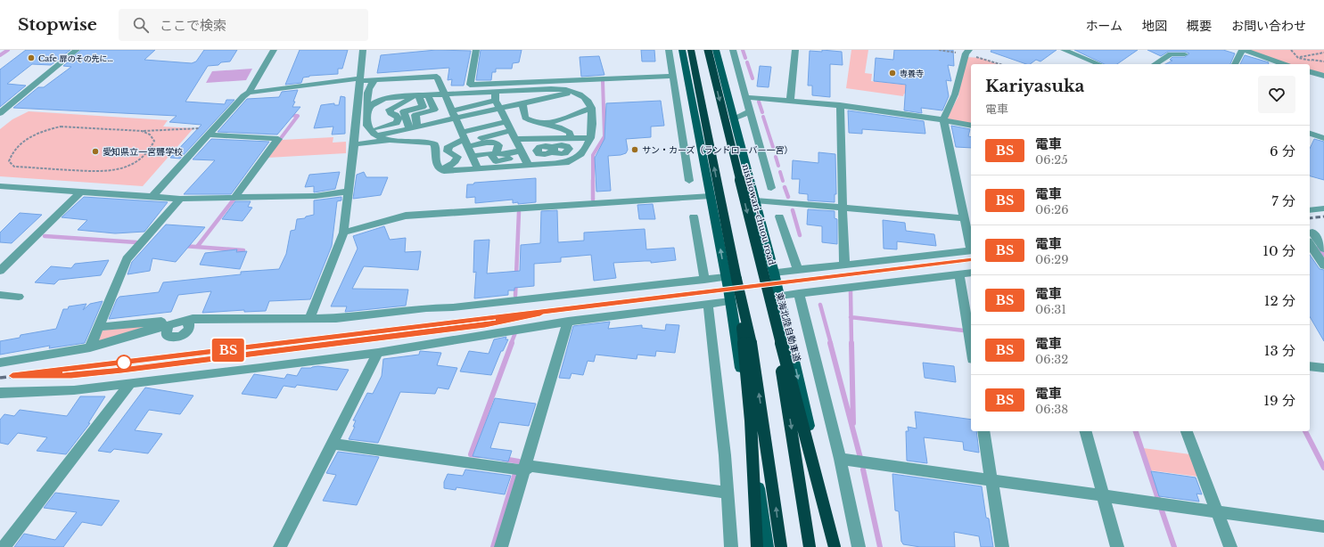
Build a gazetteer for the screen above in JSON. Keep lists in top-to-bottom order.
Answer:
{
  "streets": {
    "highway": ["東海北陸自動車道"],
    "main road": ["nishiowari-chuou road"]
  },
  "crossings": [
    ["nishiowari-chuou road", "東海北陸自動車道"]
  ],
  "places": [
    "Cafe 扉のその先に…",
    "専養寺",
    "サン・カーズ（ランドローバー一宮）",
    "愛知県立一宮聾学校"
  ],
  "page": {
    "header": "Stopwise",
    "search": "ここで検索",
    "nav": [
      "ホーム",
      "地図",
      "概要",
      "お問い合わせ"
    ],
    "on_map": "BS",
    "heading": ["Kariyasuka", "電車"],
    "list": [
      {
        "mark": "BS",
        "name": "電車",
        "note": "06:25",
        "value": "6 分"
      },
      {
        "mark": "BS",
        "name": "電車",
        "note": "06:26",
        "value": "7 分"
      },
      {
        "mark": "BS",
        "name": "電車",
        "note": "06:29",
        "value": "10 分"
      },
      {
        "mark": "BS",
        "name": "電車",
        "note": "06:31",
        "value": "12 分"
      },
      {
        "mark": "BS",
        "name": "電車",
        "note": "06:32",
        "value": "13 分"
      },
      {
        "mark": "BS",
        "name": "電車",
        "note": "06:38",
        "value": "19 分"
      }
    ]
  }
}
